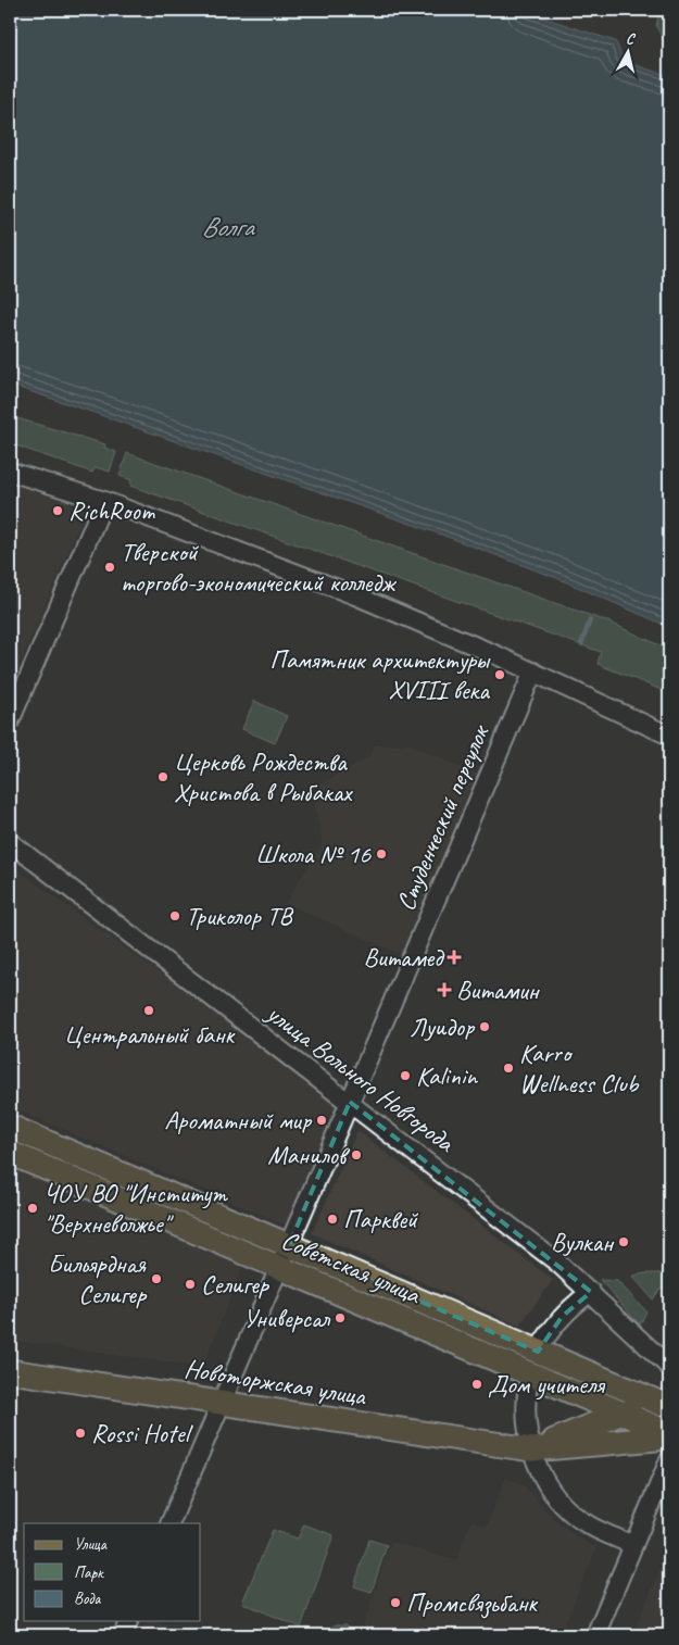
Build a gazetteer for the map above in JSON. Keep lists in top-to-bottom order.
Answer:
{
  "streets": {
    "main road": ["Советская улица", "Новоторжская улица"],
    "street": ["Студенческий переулок", "улица Вольного Новгорода"]
  },
  "crossings": [
    ["Студенческий переулок", "улица Вольного Новгорода"],
    ["Студенческий переулок", "Советская улица"],
    ["Студенческий переулок", "Новоторжская улица"]
  ],
  "water": ["Волга"],
  "places": {
    "other": [
      "RichRoom",
      "Тверской торгово-экономический колледж",
      "Памятник архитектуры XVIII века",
      "Церковь Рождества Христова в Рыбаках",
      "Школа № 16",
      "Триколор ТВ",
      "Центральный банк",
      "Луидор",
      "Karro Wellness Club",
      "Kalinin",
      "Ароматный мир",
      "Манилов",
      "ЧОУ ВО \"Институт \"Верхневолжье\"",
      "Парквей",
      "Вулкан",
      "Бильярдная Селигер",
      "Селигер",
      "Универсал",
      "Дом учителя",
      "Rossi Hotel",
      "Промсвязьбанк"
    ],
    "health": ["Витамед", "Витамин"]
  },
  "legend": ["Улица", "Парк", "Вода"],
  "north": "top"
}
